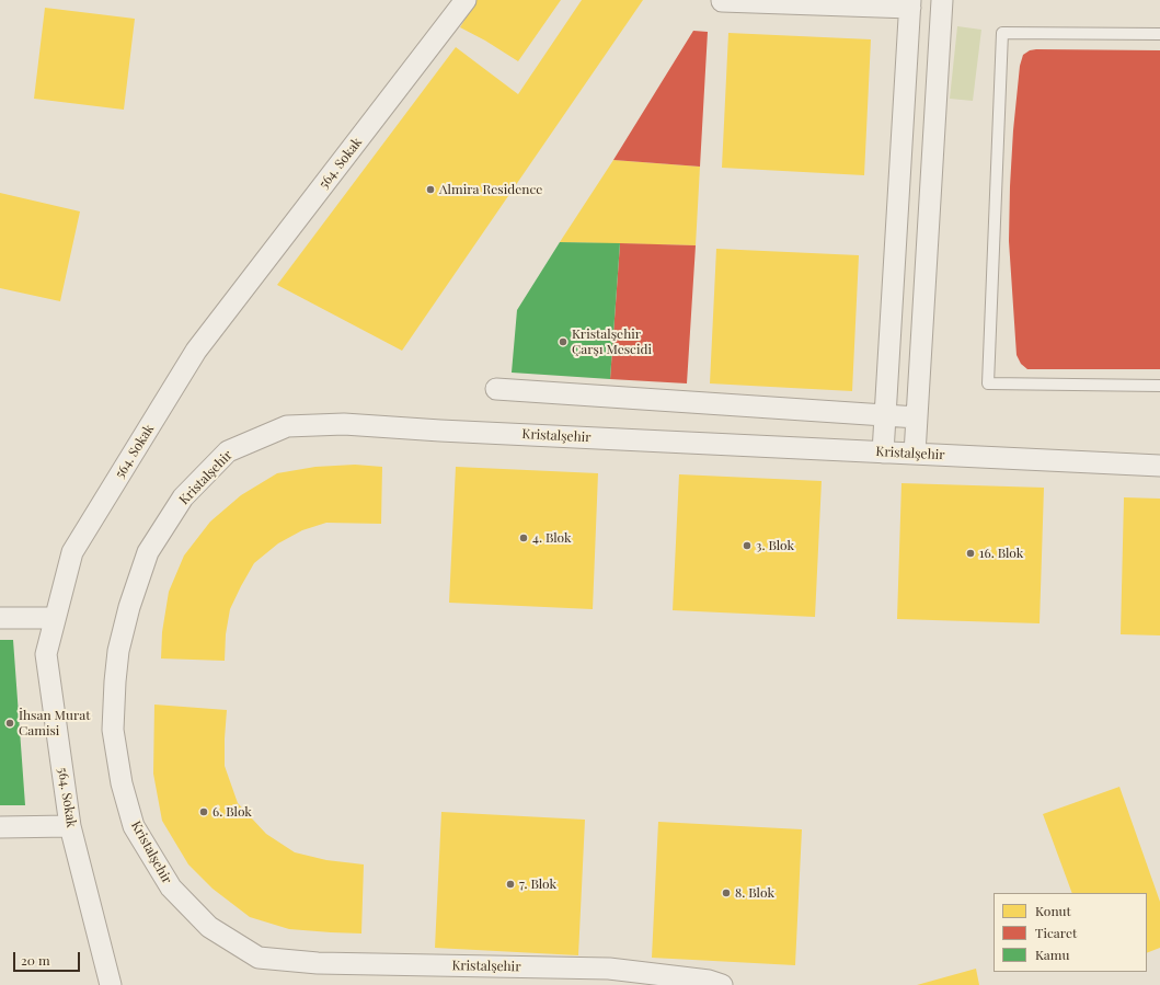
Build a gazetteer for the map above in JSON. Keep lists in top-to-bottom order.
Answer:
{
  "streets": {
    "street": ["564. Sokak", "Kristalşehir"]
  },
  "places": [
    "Almira Residence",
    "Kristalşehir Çarşı Mescidi",
    "4. Blok",
    "3. Blok",
    "16. Blok",
    "İhsan Murat Camisi",
    "6. Blok",
    "7. Blok",
    "8. Blok"
  ],
  "legend": ["Konut", "Ticaret", "Kamu"],
  "scale_bar": "20 m"
}
